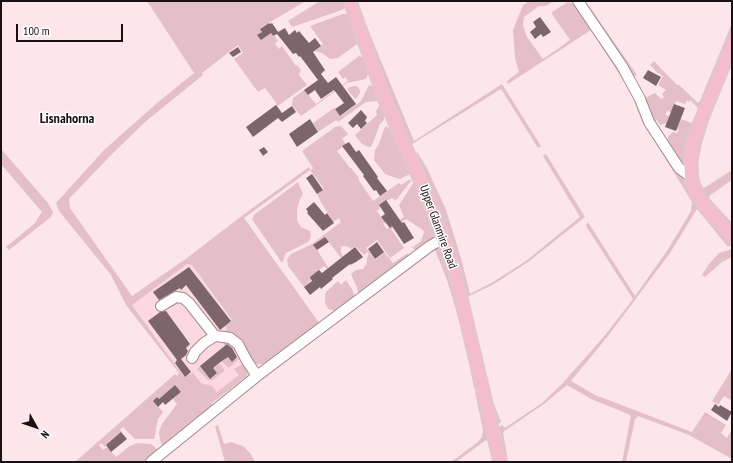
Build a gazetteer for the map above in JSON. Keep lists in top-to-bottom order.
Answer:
{
  "streets": {
    "main road": ["Upper Glanmire Road"]
  },
  "districts": ["Lisnahorna"],
  "scale_bar": "100 m",
  "north": "bottom right"
}
